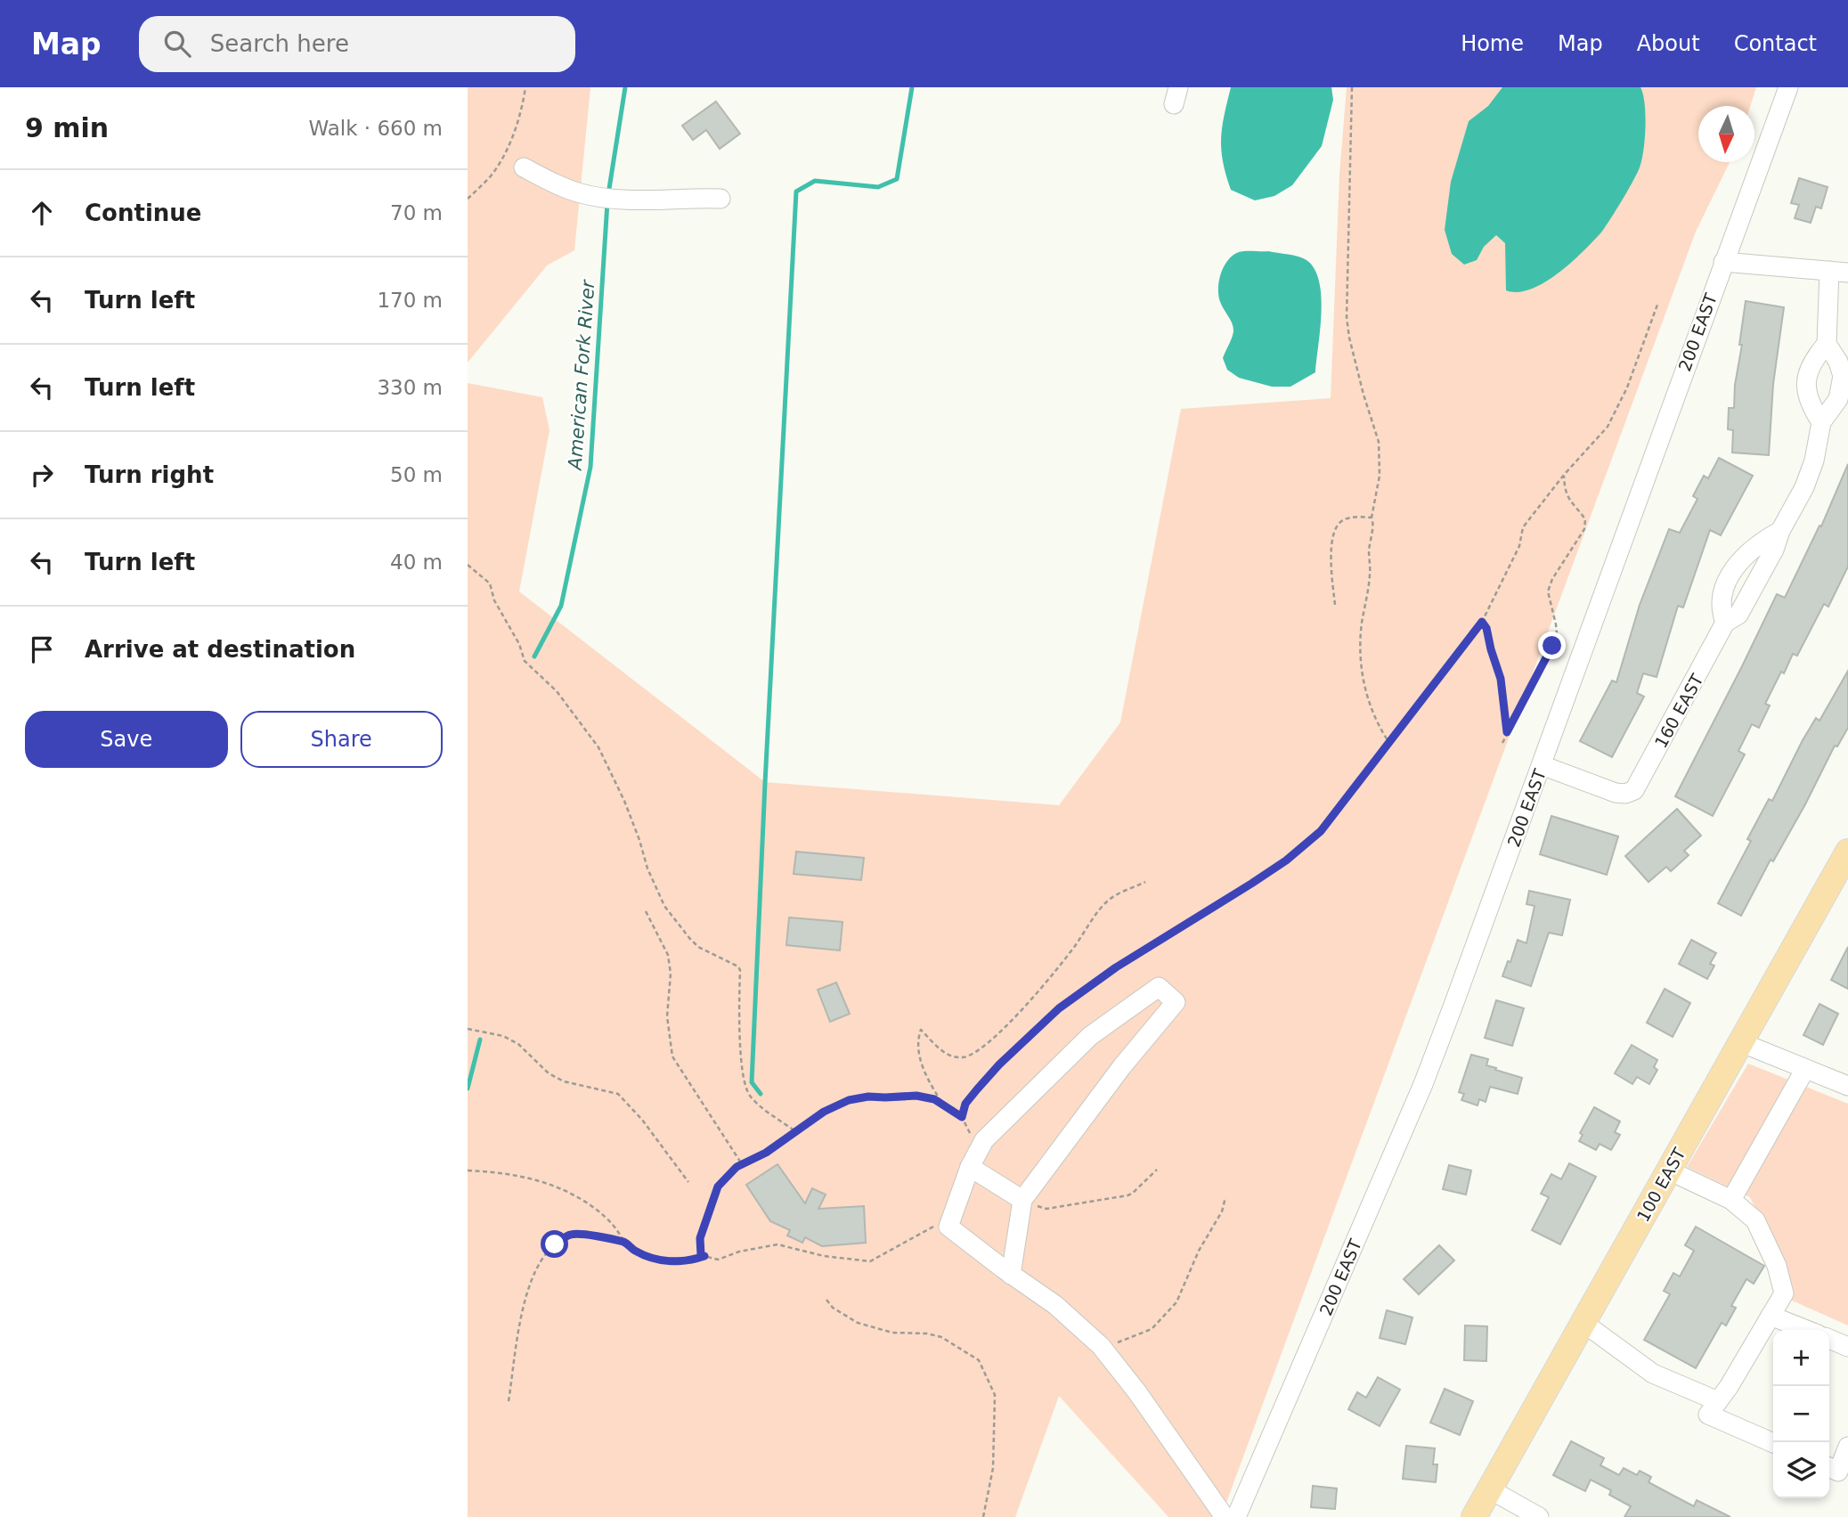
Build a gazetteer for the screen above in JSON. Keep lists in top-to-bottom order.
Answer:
{
  "streets": {
    "main road": ["100 EAST"],
    "street": ["200 EAST", "160 EAST"]
  },
  "crossings": [
    ["200 EAST", "160 EAST"]
  ],
  "water": ["American Fork River"],
  "north": "bottom",
  "page": {
    "header": "Map",
    "search": "Search here",
    "nav": [
      "Home",
      "Map",
      "About",
      "Contact"
    ],
    "heading": ["9 min", "Walk · 660 m"],
    "list": [
      ["Continue", "70 m"],
      ["Turn left", "170 m"],
      ["Turn left", "330 m"],
      ["Turn right", "50 m"],
      ["Turn left", "40 m"],
      "Arrive at destination"
    ],
    "buttons": ["Save", "Share"],
    "map_buttons": ["+", "−"]
  }
}
